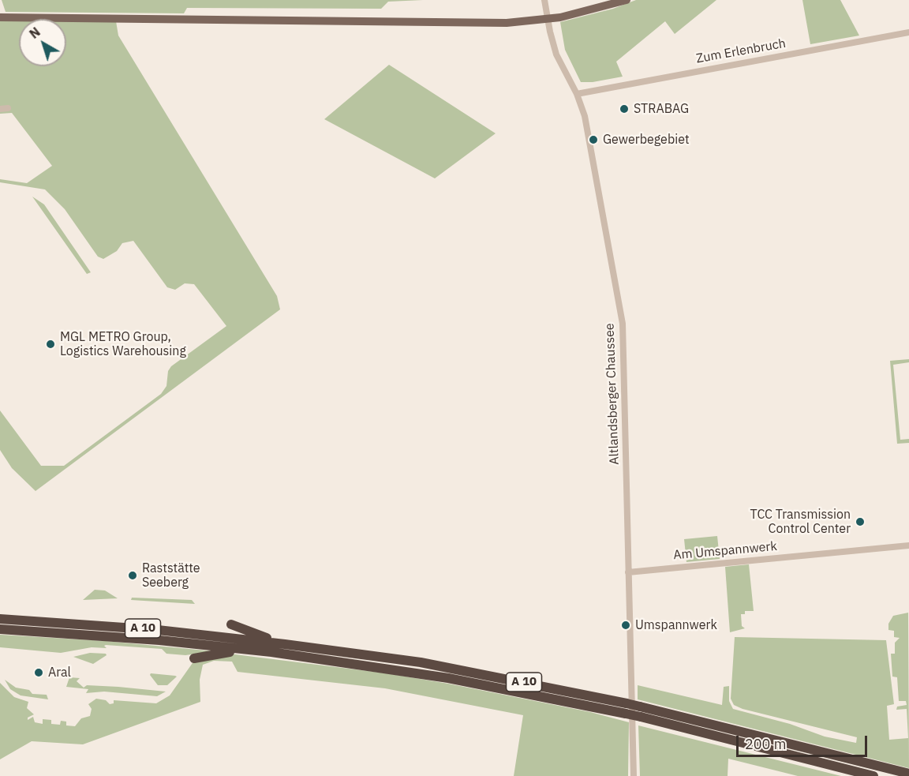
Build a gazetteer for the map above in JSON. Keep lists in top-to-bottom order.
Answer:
{
  "streets": {
    "highway": ["A 10"],
    "street": ["Zum Erlenbruch", "Altlandsberger Chaussee", "Am Umspannwerk"]
  },
  "crossings": [
    ["Zum Erlenbruch", "Altlandsberger Chaussee"],
    ["Altlandsberger Chaussee", "Am Umspannwerk"],
    ["Altlandsberger Chaussee", "A 10"]
  ],
  "places": [
    "STRABAG",
    "Gewerbegebiet",
    "MGL METRO Group, Logistics Warehousing",
    "TCC Transmission Control Center",
    "Raststätte Seeberg",
    "Umspannwerk",
    "Aral"
  ],
  "scale_bar": "200 m",
  "north": "top left"
}
